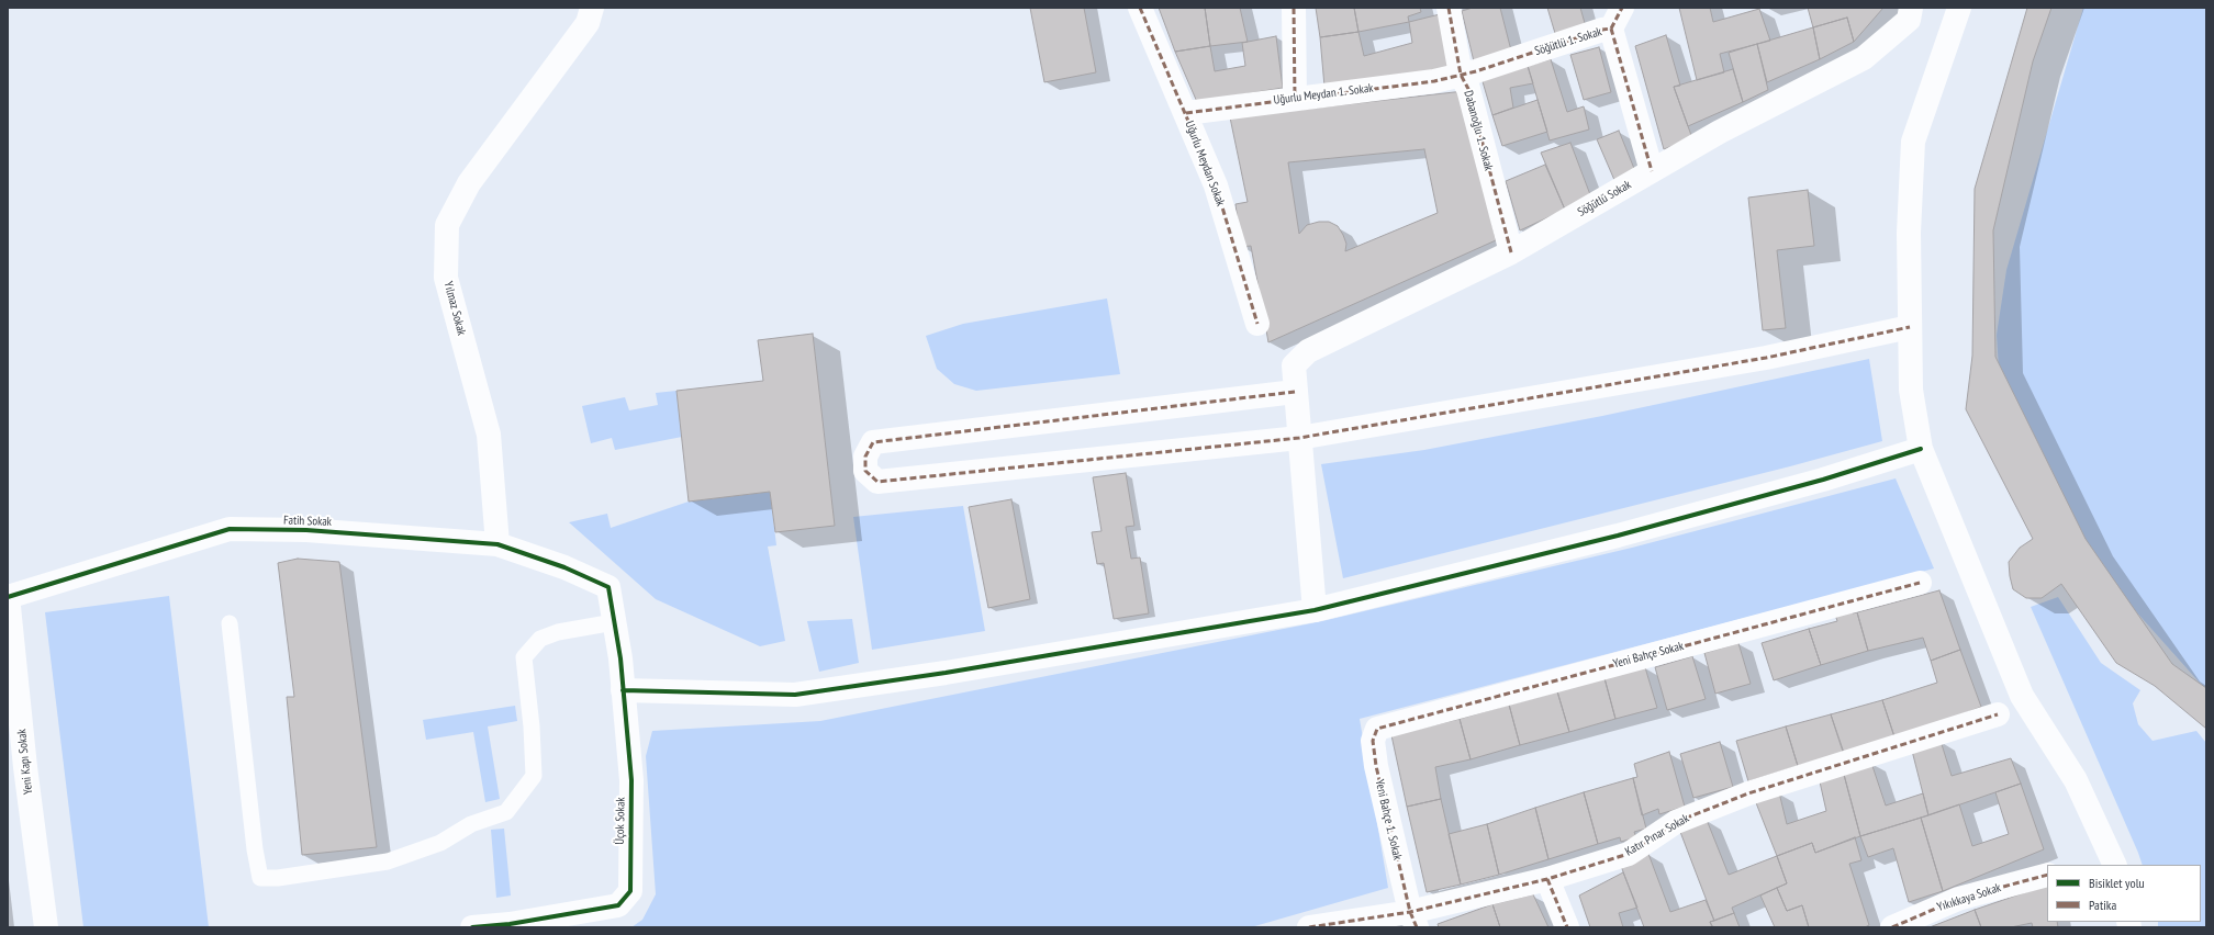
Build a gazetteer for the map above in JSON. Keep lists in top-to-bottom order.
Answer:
{
  "streets": {
    "street": [
      "Söğütlü 1. Sokak",
      "Uğurlu Meydan 1. Sokak",
      "Dabanoğlu 1. Sokak",
      "Uğurlu Meydan Sokak",
      "Söğütlü Sokak",
      "Yılmaz Sokak",
      "Fatih Sokak",
      "Yeni Bahçe Sokak",
      "Yeni Kapı Sokak",
      "Yeni Bahçe 1. Sokak",
      "Üçok Sokak",
      "Katır Pınar Sokak",
      "Yıkıkkaya Sokak"
    ]
  },
  "crossings": [
    ["Söğütlü 1. Sokak", "Uğurlu Meydan 1. Sokak"],
    ["Söğütlü 1. Sokak", "Dabanoğlu 1. Sokak"],
    ["Söğütlü 1. Sokak", "Söğütlü Sokak"],
    ["Uğurlu Meydan 1. Sokak", "Dabanoğlu 1. Sokak"],
    ["Uğurlu Meydan 1. Sokak", "Uğurlu Meydan Sokak"],
    ["Dabanoğlu 1. Sokak", "Söğütlü Sokak"],
    ["Yılmaz Sokak", "Fatih Sokak"],
    ["Fatih Sokak", "Yeni Kapı Sokak"],
    ["Fatih Sokak", "Üçok Sokak"],
    ["Yeni Bahçe Sokak", "Yeni Bahçe 1. Sokak"],
    ["Yeni Bahçe 1. Sokak", "Katır Pınar Sokak"]
  ],
  "legend": ["Bisiklet yolu", "Patika"]
}
